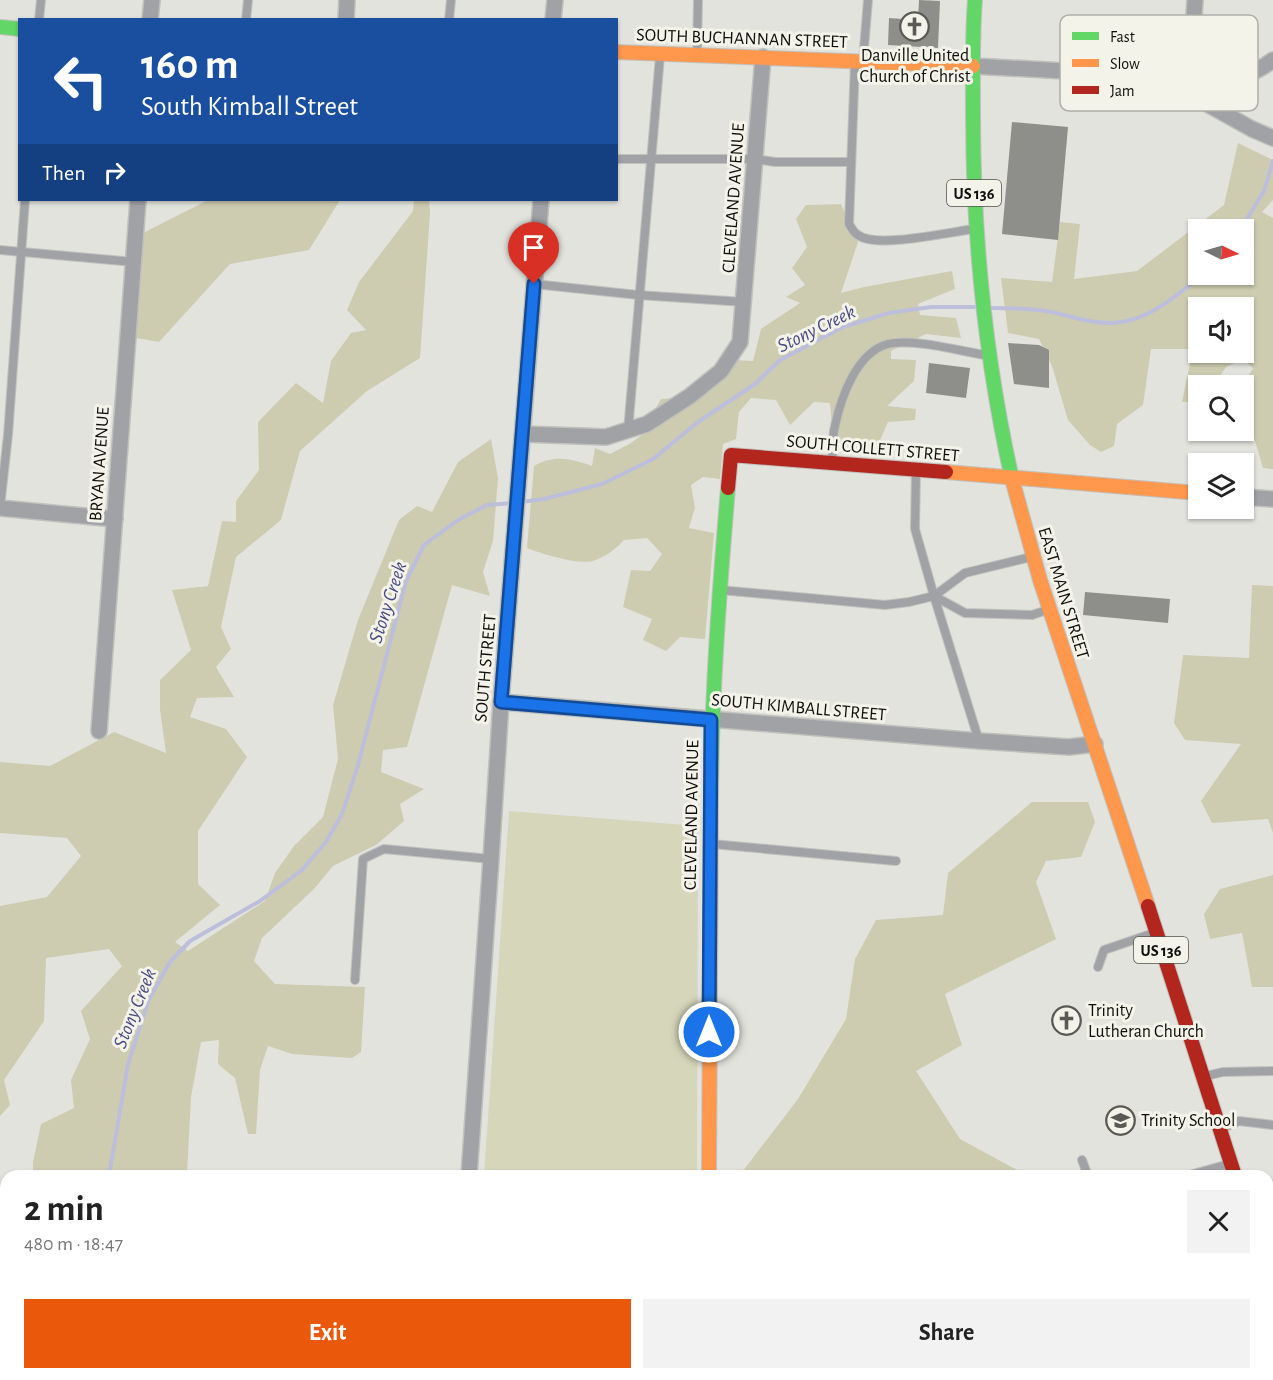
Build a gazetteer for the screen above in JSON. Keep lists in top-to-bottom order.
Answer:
{
  "streets": {
    "street": [
      "SOUTH BUCHANNAN STREET",
      "US 136",
      "CLEVELAND AVENUE",
      "SOUTH COLLETT STREET",
      "BRYAN AVENUE",
      "EAST MAIN STREET",
      "SOUTH STREET",
      "SOUTH KIMBALL STREET"
    ]
  },
  "crossings": [
    ["SOUTH BUCHANNAN STREET", "CLEVELAND AVENUE"],
    ["SOUTH BUCHANNAN STREET", "EAST MAIN STREET"],
    ["CLEVELAND AVENUE", "SOUTH COLLETT STREET"],
    ["CLEVELAND AVENUE", "SOUTH KIMBALL STREET"],
    ["SOUTH COLLETT STREET", "EAST MAIN STREET"],
    ["EAST MAIN STREET", "SOUTH KIMBALL STREET"],
    ["SOUTH STREET", "SOUTH KIMBALL STREET"]
  ],
  "water": ["Stony Creek"],
  "places": {
    "church": ["Danville United Church of Christ", "Trinity Lutheran Church"],
    "school or university": ["Trinity School"]
  },
  "legend": ["Fast", "Slow", "Jam"],
  "north": "right",
  "page": {
    "turn": ["160 m", "South Kimball Street"],
    "then": "Then",
    "heading": ["2 min", "480 m · 18:47"],
    "buttons": ["Exit", "Share"]
  }
}
